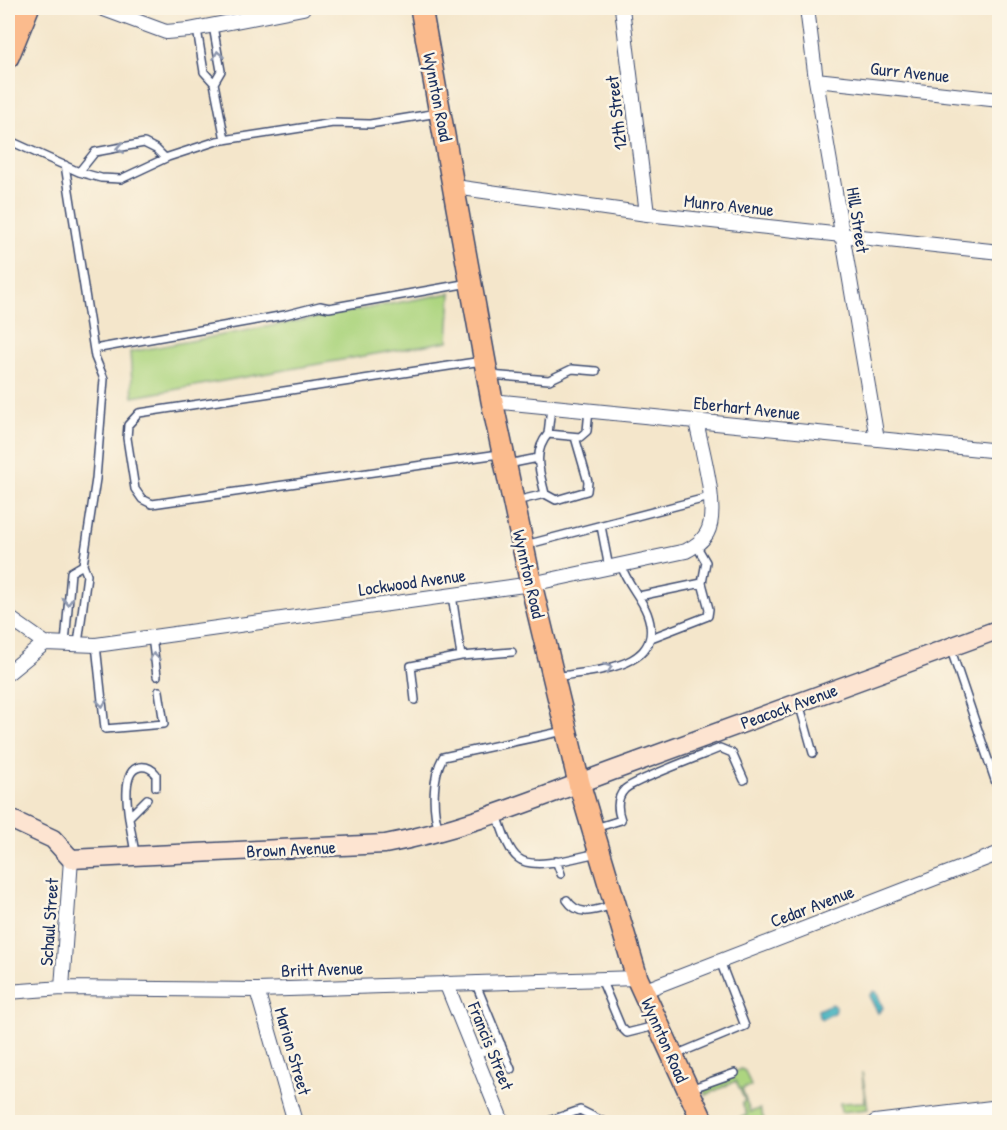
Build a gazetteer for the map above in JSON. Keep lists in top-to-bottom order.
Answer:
{
  "streets": {
    "main road": ["Wynnton Road"],
    "street": [
      "Gurr Avenue",
      "12th Street",
      "Munro Avenue",
      "Hill Street",
      "Eberhart Avenue",
      "Lockwood Avenue",
      "Peacock Avenue",
      "Brown Avenue",
      "Cedar Avenue",
      "Schaul Street",
      "Britt Avenue",
      "Francis Street",
      "Marion Street"
    ]
  },
  "crossings": [
    ["Gurr Avenue", "Hill Street"],
    ["Wynnton Road", "Munro Avenue"],
    ["Wynnton Road", "Eberhart Avenue"],
    ["Wynnton Road", "Lockwood Avenue"],
    ["Wynnton Road", "Peacock Avenue"],
    ["Wynnton Road", "Brown Avenue"],
    ["Wynnton Road", "Cedar Avenue"],
    ["Wynnton Road", "Britt Avenue"],
    ["12th Street", "Munro Avenue"],
    ["Munro Avenue", "Hill Street"],
    ["Hill Street", "Eberhart Avenue"],
    ["Peacock Avenue", "Brown Avenue"],
    ["Brown Avenue", "Schaul Street"],
    ["Cedar Avenue", "Britt Avenue"],
    ["Schaul Street", "Britt Avenue"],
    ["Britt Avenue", "Francis Street"],
    ["Britt Avenue", "Marion Street"]
  ]
}
